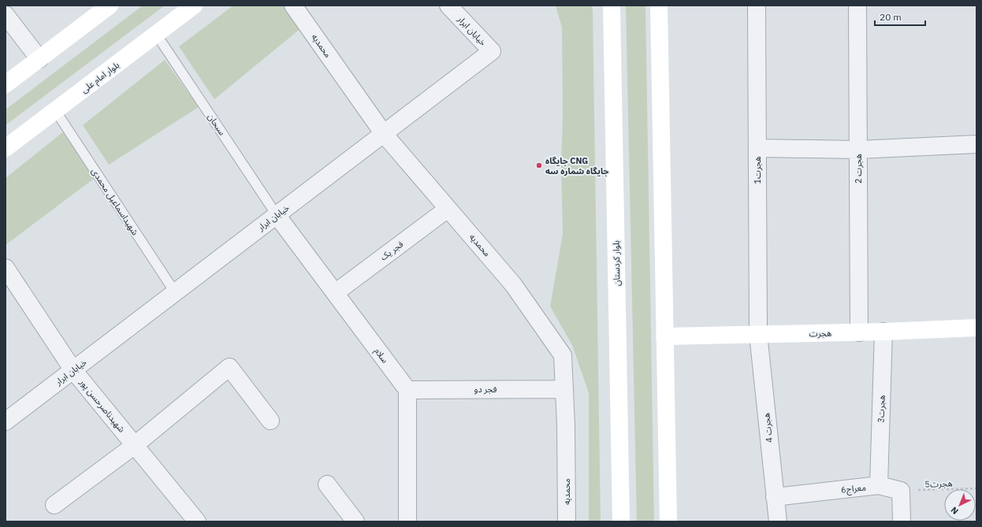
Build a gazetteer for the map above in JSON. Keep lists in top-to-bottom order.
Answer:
{
  "streets": {
    "main road": ["بلوار امام علی", "بلوار کردستان", "هجرت"],
    "street": [
      "خیابان ابرار",
      "محمدیه",
      "هجرت 2",
      "هجرت1",
      "فجر یک",
      "سلام",
      "فجر دو",
      "شهیدناصرحسن پور",
      "هجرت3",
      "هجرت 4",
      "معراج6"
    ],
    "lane": ["سبحان", "شهیداسماعیل محمدی"],
    "path": ["هجرت5"]
  },
  "crossings": [
    ["خیابان ابرار", "محمدیه"],
    ["خیابان ابرار", "سبحان"],
    ["خیابان ابرار", "شهیداسماعیل محمدی"],
    ["خیابان ابرار", "سلام"],
    ["خیابان ابرار", "شهیدناصرحسن پور"],
    ["محمدیه", "فجر یک"],
    ["محمدیه", "فجر دو"],
    ["بلوار امام علی", "سبحان"],
    ["بلوار امام علی", "شهیداسماعیل محمدی"],
    ["سبحان", "سلام"],
    ["هجرت 2", "هجرت"],
    ["هجرت1", "هجرت"],
    ["هجرت1", "هجرت 4"],
    ["فجر یک", "سلام"],
    ["هجرت", "هجرت3"],
    ["هجرت", "هجرت 4"],
    ["سلام", "فجر دو"],
    ["هجرت3", "معراج6"],
    ["هجرت 4", "معراج6"],
    ["هجرت5", "معراج6"]
  ],
  "places": ["جایگاه CNG جایگاه شماره سه"],
  "scale_bar": "20 m",
  "north": "bottom left"
}
